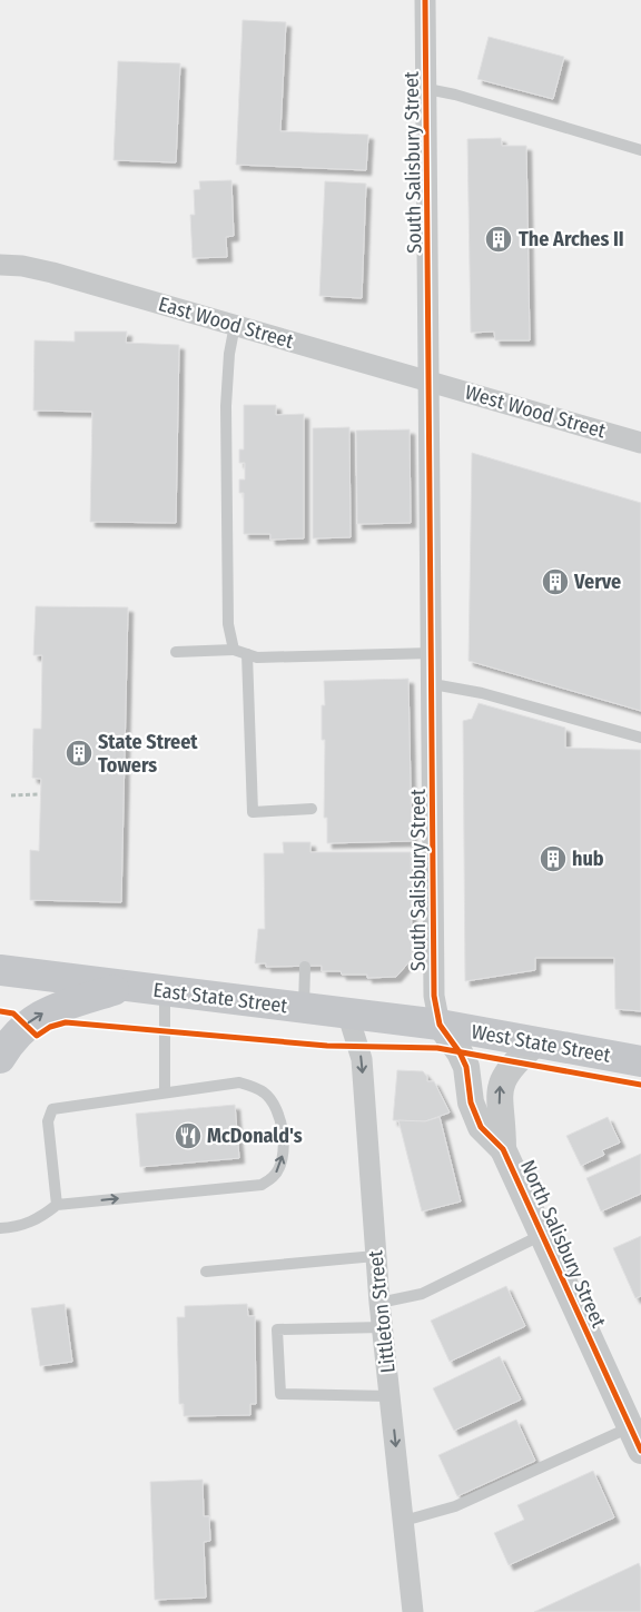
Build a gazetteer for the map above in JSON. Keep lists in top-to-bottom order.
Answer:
{
  "streets": {
    "main road": ["East State Street", "West State Street"],
    "street": [
      "South Salisbury Street",
      "East Wood Street",
      "West Wood Street",
      "North Salisbury Street",
      "Littleton Street"
    ]
  },
  "crossings": [
    ["South Salisbury Street", "East Wood Street"],
    ["South Salisbury Street", "West Wood Street"],
    ["South Salisbury Street", "East State Street"],
    ["South Salisbury Street", "West State Street"],
    ["South Salisbury Street", "North Salisbury Street"],
    ["East Wood Street", "West Wood Street"],
    ["East State Street", "West State Street"],
    ["East State Street", "North Salisbury Street"],
    ["East State Street", "Littleton Street"],
    ["West State Street", "North Salisbury Street"]
  ],
  "one_way": ["Littleton Street"],
  "places": {
    "building": [
      "The Arches II",
      "Verve",
      "State Street Towers",
      "hub"
    ],
    "restaurant": ["McDonald's"]
  }
}
